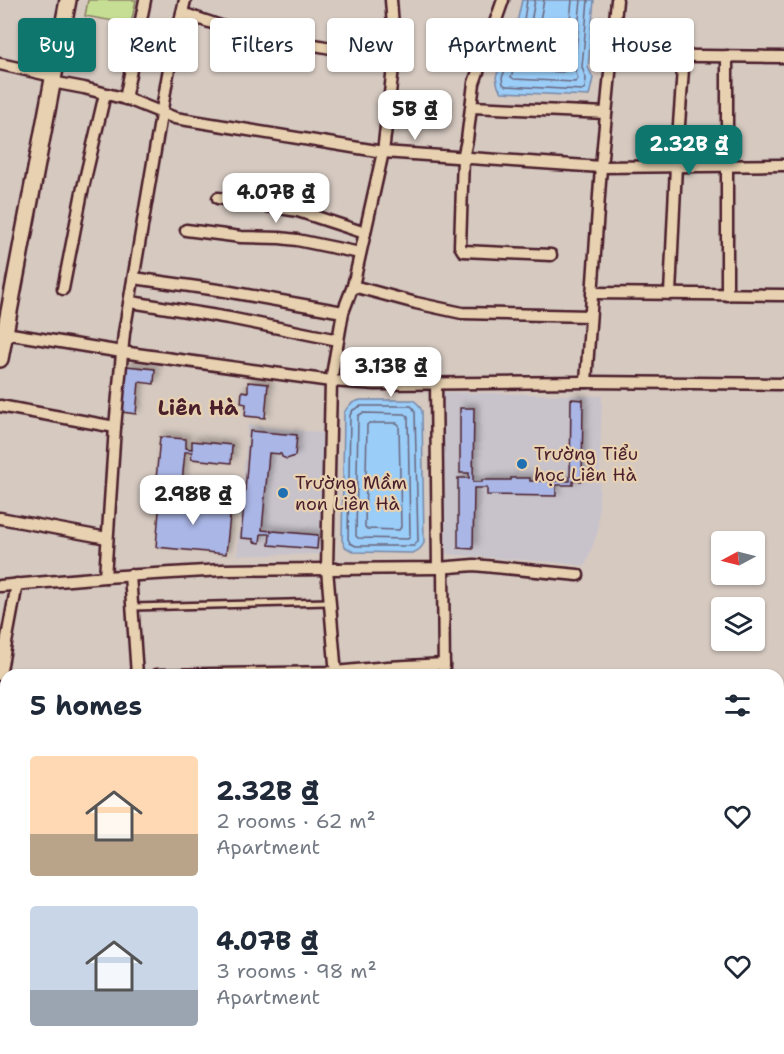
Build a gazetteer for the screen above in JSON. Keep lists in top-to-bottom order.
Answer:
{
  "districts": ["Liên Hà"],
  "places": ["Trường Tiểu học Liên Hà", "Trường Mầm non Liên Hà"],
  "north": "left",
  "page": {
    "chip": [
      "Buy",
      "Rent",
      "Filters",
      "New",
      "Apartment",
      "House"
    ],
    "price": [
      "5B ₫",
      "2.32B ₫",
      "4.07B ₫",
      "3.13B ₫",
      "2.98B ₫"
    ],
    "heading": "5 homes",
    "list": [
      {
        "name": "2.32B ₫",
        "note": "2 rooms · 62 m² · Apartment"
      },
      {
        "name": "4.07B ₫",
        "note": "3 rooms · 98 m² · Apartment"
      }
    ]
  }
}
